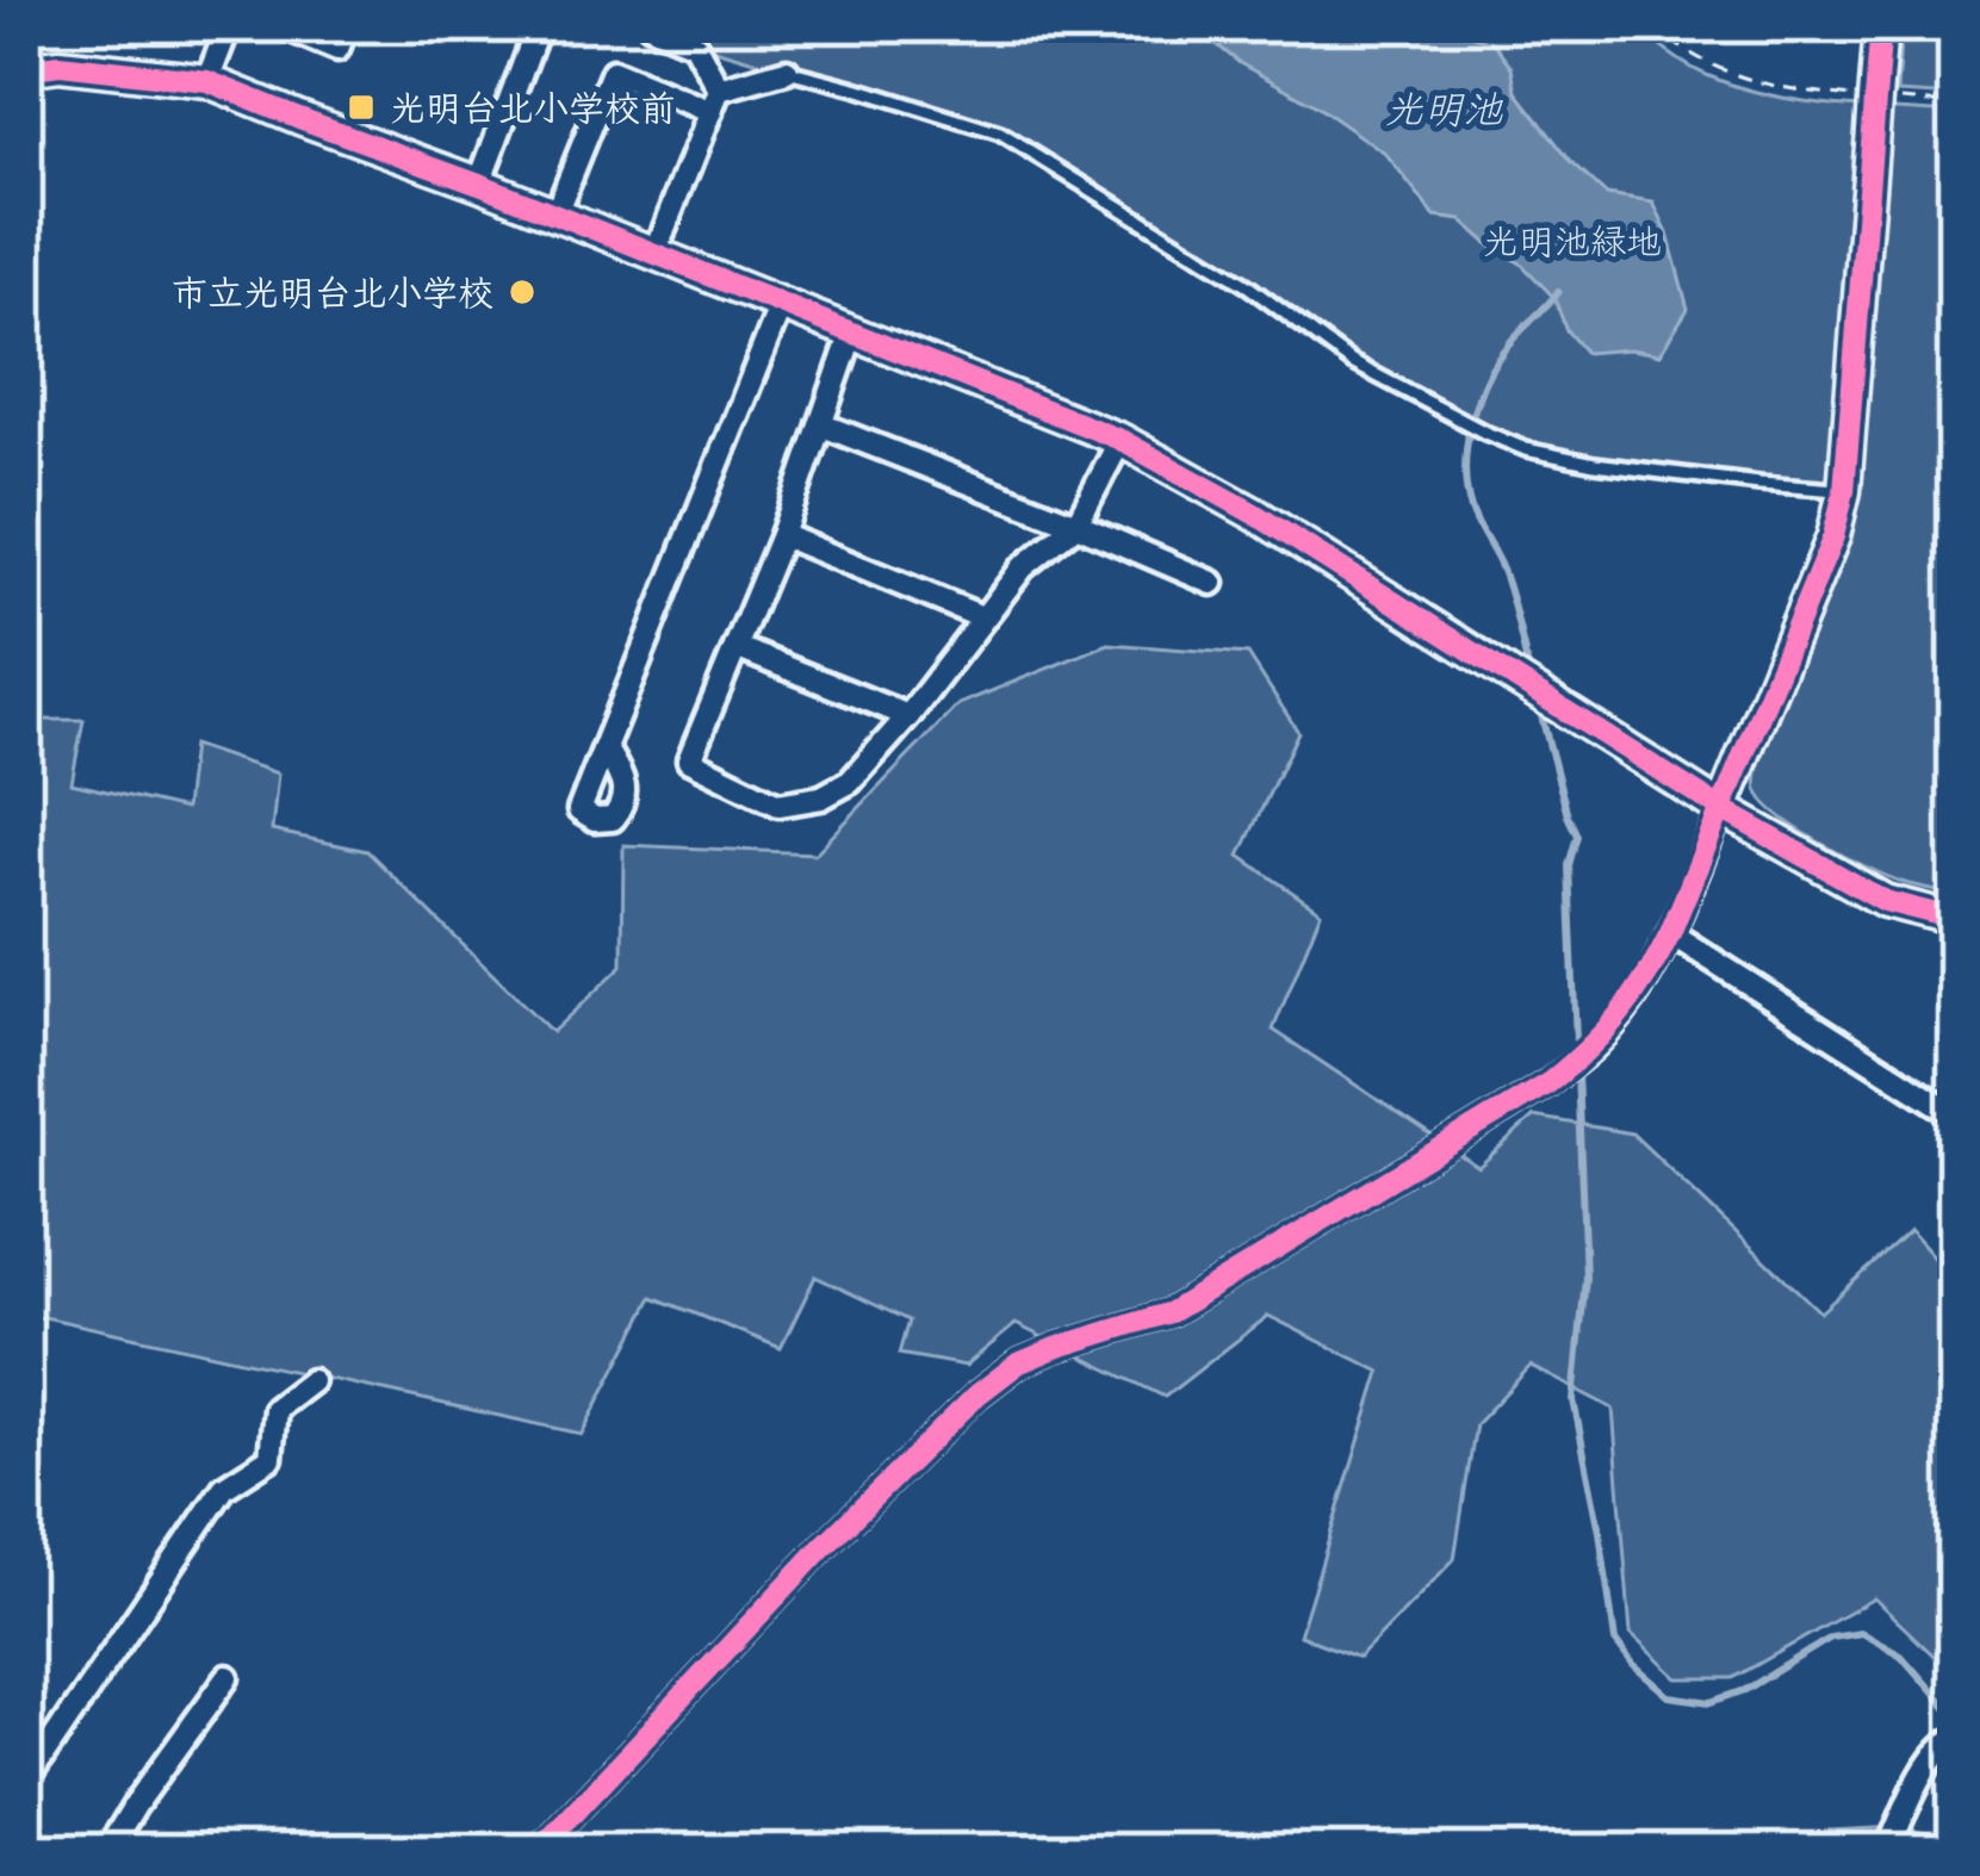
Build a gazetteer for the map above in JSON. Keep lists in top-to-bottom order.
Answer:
{
  "water": ["光明池"],
  "parks": ["光明池緑地"],
  "places": {
    "transit": ["光明台北小学校前"],
    "other": ["市立光明台北小学校"]
  }
}
